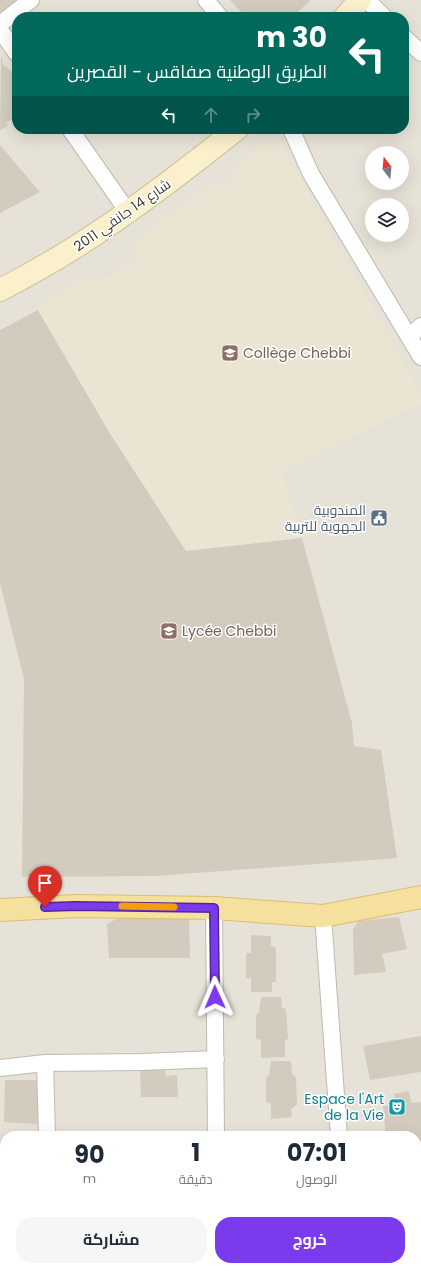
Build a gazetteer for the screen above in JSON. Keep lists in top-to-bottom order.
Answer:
{
  "streets": {
    "main road": ["شارع 14 جانفي 2011"]
  },
  "places": {
    "school or university": ["Collège Chebbi", "Lycée Chebbi"],
    "public building": ["المندوبية الجهوية للتربية"],
    "theatre": ["Espace l'Art de la Vie"]
  },
  "north": "top",
  "page": {
    "turn": ["30 m", "الطريق الوطنية صفاقس - القصرين"],
    "eta": [
      "07:01",
      "الوصول",
      "1",
      "دقيقة",
      "90",
      "m"
    ],
    "buttons": ["خروج", "مشاركة"]
  }
}
